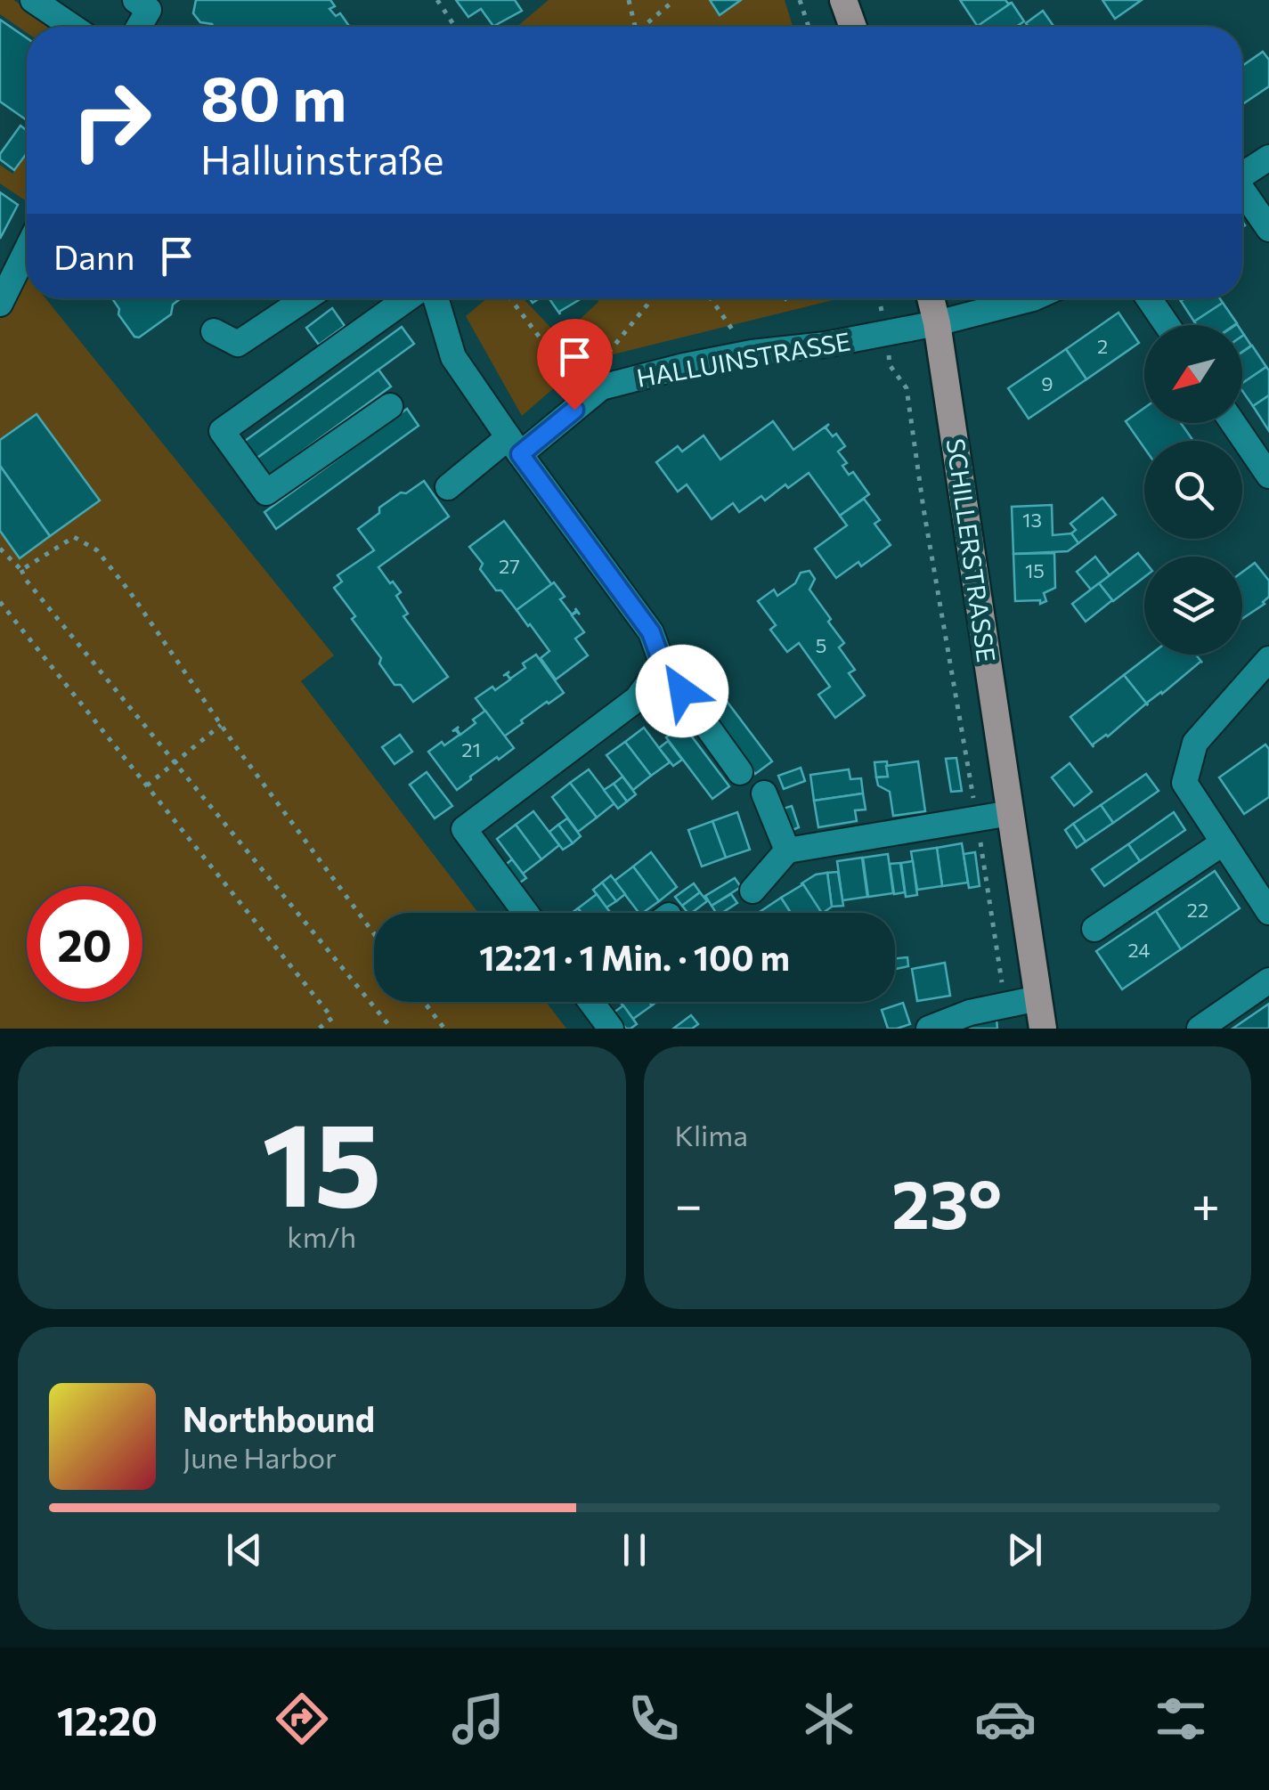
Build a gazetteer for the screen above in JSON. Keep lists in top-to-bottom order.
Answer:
{
  "streets": {
    "main road": ["SCHILLERSTRASSE"],
    "street": ["HALLUINSTRASSE"]
  },
  "crossings": [
    ["HALLUINSTRASSE", "SCHILLERSTRASSE"]
  ],
  "house_numbers": [
    "2",
    "9",
    "13",
    "27",
    "15",
    "5",
    "21",
    "22",
    "24"
  ],
  "north": "bottom left",
  "page": {
    "turn": ["80 m", "Halluinstraße"],
    "then": "Dann",
    "limit": "20",
    "trip": "12:21 · 1 Min. · 100 m",
    "tile": [
      ["15", "km/h"],
      "Klima"
    ],
    "heat": ["−", "23°", "+"],
    "song": ["Northbound", "June Harbor"],
    "tabs": "12:20"
  }
}
